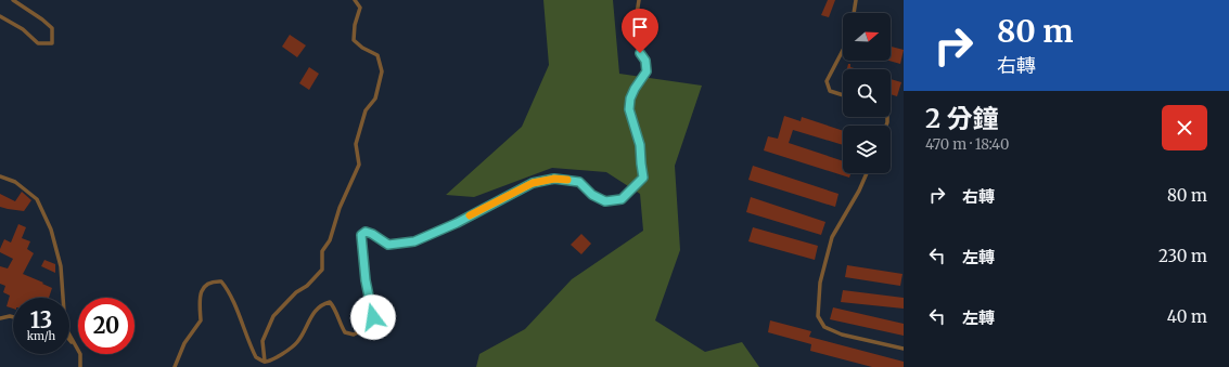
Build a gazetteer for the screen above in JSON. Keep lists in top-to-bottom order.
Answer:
{
  "north": "right",
  "page": {
    "turn": ["80 m", "右轉"],
    "heading": ["2 分鐘", "470 m · 18:40"],
    "list": [
      {
        "name": "右轉",
        "value": "80 m"
      },
      {
        "name": "左轉",
        "value": "230 m"
      },
      {
        "name": "左轉",
        "value": "40 m"
      }
    ],
    "speed": "13 km/h",
    "limit": "20"
  }
}
